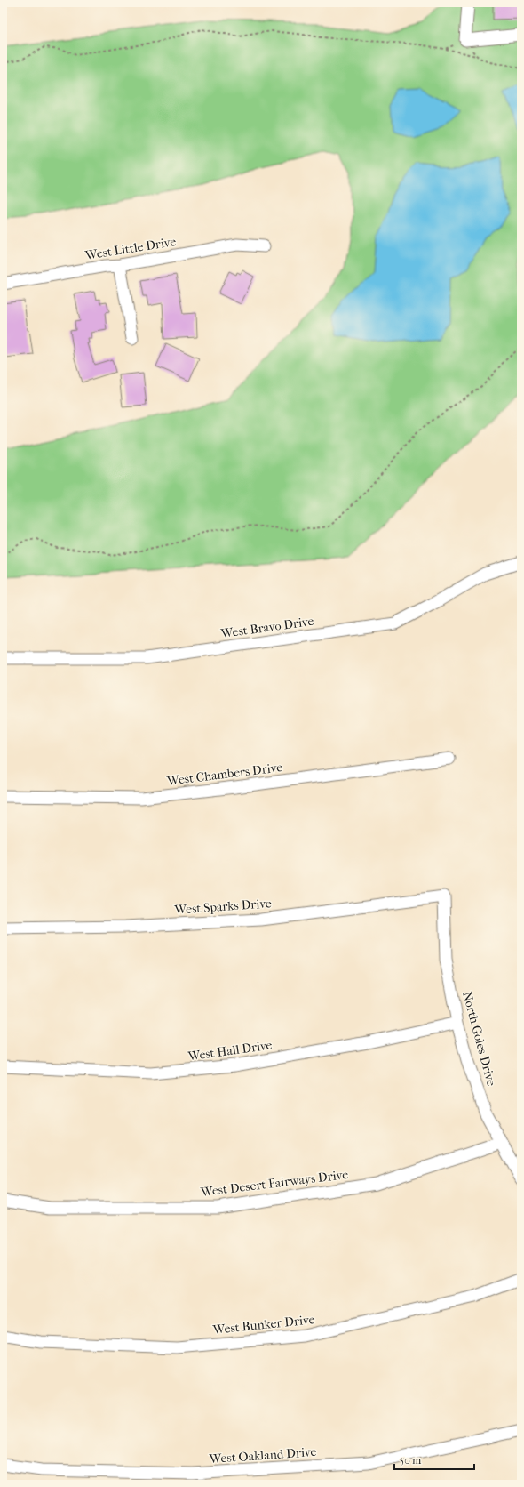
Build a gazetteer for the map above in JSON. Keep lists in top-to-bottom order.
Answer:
{
  "streets": {
    "street": [
      "West Little Drive",
      "West Bravo Drive",
      "West Chambers Drive",
      "West Sparks Drive",
      "North Goles Drive",
      "West Hall Drive",
      "West Desert Fairways Drive",
      "West Bunker Drive",
      "West Oakland Drive"
    ]
  },
  "crossings": [
    ["West Sparks Drive", "North Goles Drive"],
    ["North Goles Drive", "West Hall Drive"],
    ["North Goles Drive", "West Desert Fairways Drive"]
  ],
  "scale_bar": "50 m"
}
